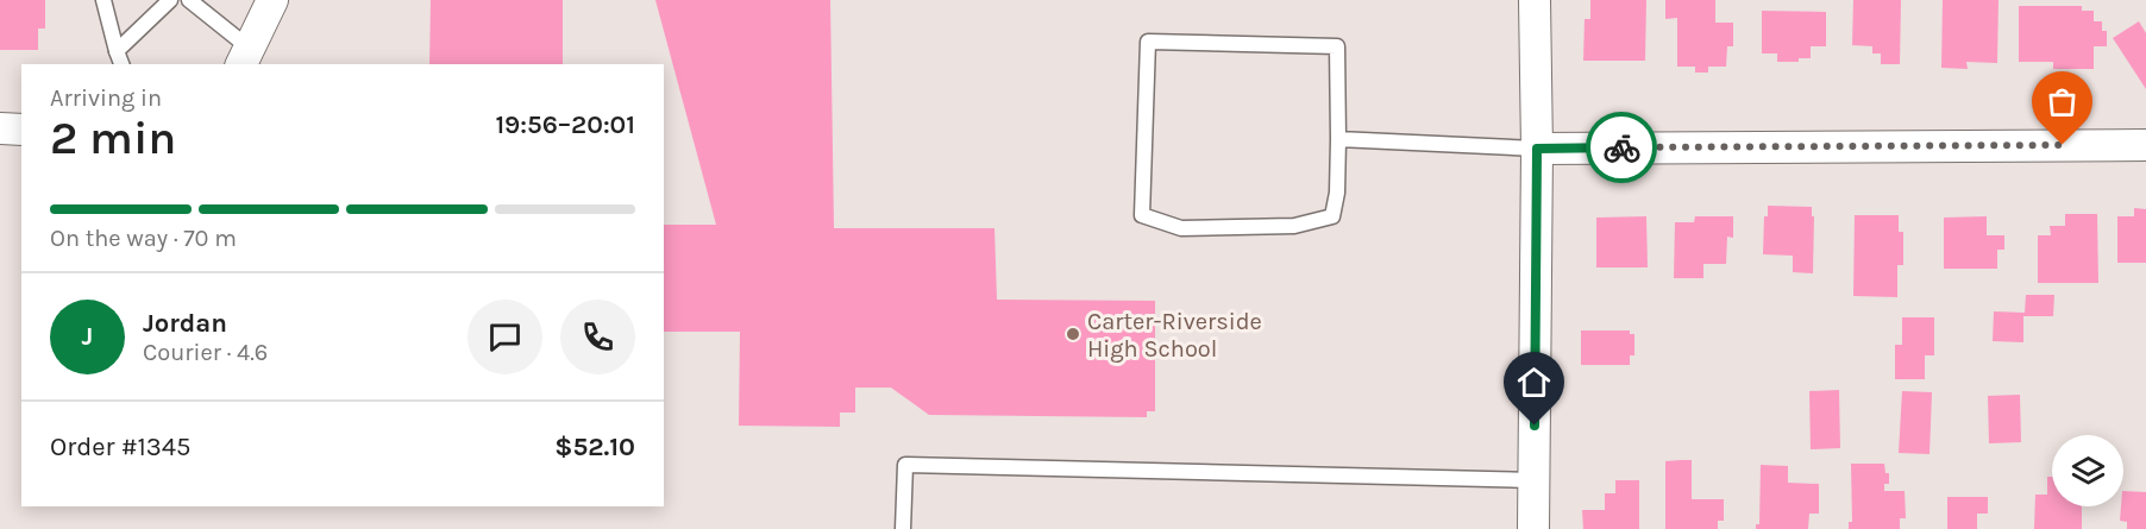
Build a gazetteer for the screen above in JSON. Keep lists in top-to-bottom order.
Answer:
{
  "places": ["Carter-Riverside High School"],
  "page": {
    "heading": ["2 min", "Arriving in", "19:56–20:01"],
    "panel": [
      "Jordan",
      "Courier · 4.6",
      "Order #1345",
      "$52.10"
    ],
    "bar": "On the way · 70 m",
    "round": "J"
  }
}
